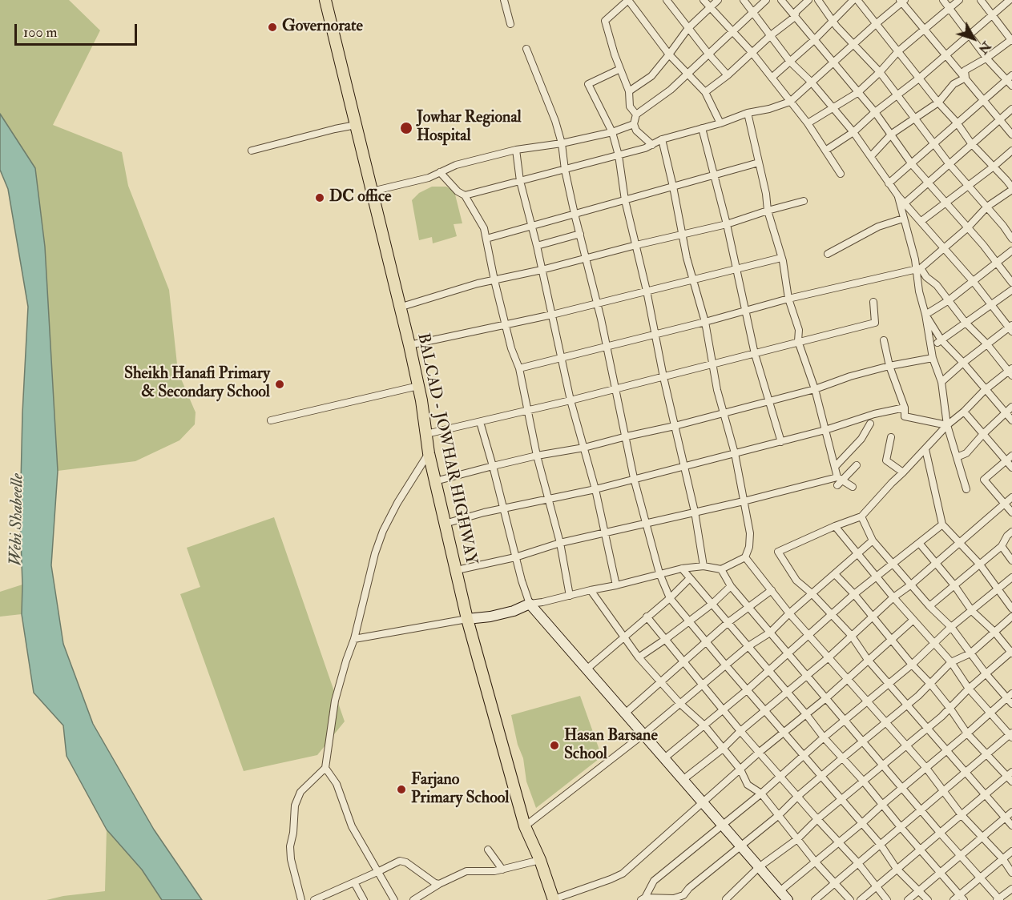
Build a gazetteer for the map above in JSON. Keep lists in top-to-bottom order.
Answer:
{
  "streets": {
    "main road": ["BALCAD - JOWHAR HIGHWAY"]
  },
  "water": ["Webi Shabeelle"],
  "places": [
    "Governorate",
    "Jowhar Regional Hospital",
    "DC office",
    "Sheikh Hanafi Primary & Secondary School",
    "Hasan Barsane School",
    "Farjano Primary School"
  ],
  "scale_bar": "100 m",
  "north": "bottom right"
}
